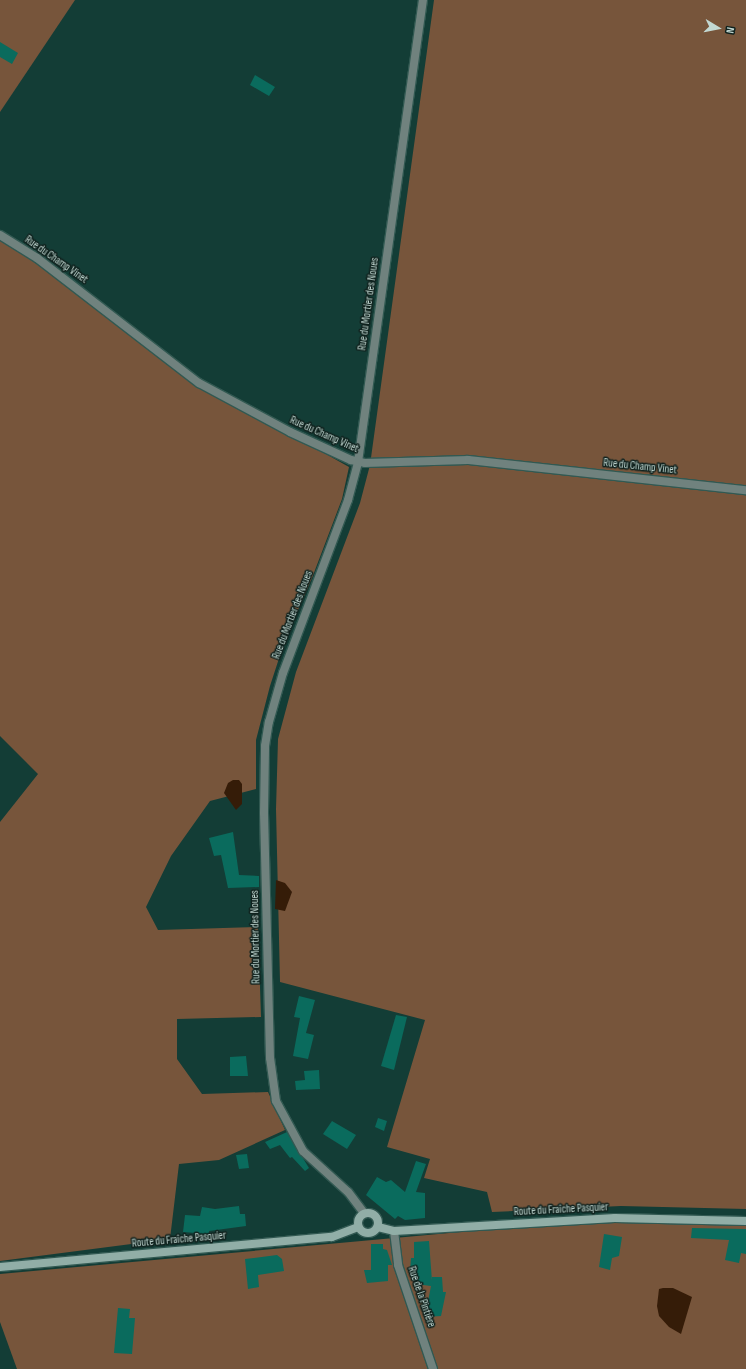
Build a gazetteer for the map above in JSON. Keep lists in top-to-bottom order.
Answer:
{
  "streets": {
    "main road": ["Route du Fraîche Pasquier"],
    "street": ["Rue du Champ Vinet", "Rue du Mortier des Noues", "Rue de la Pintière"]
  },
  "crossings": [
    ["Rue du Champ Vinet", "Rue du Mortier des Noues"],
    ["Rue du Mortier des Noues", "Route du Fraîche Pasquier"],
    ["Route du Fraîche Pasquier", "Rue de la Pintière"]
  ],
  "north": "right"
}
